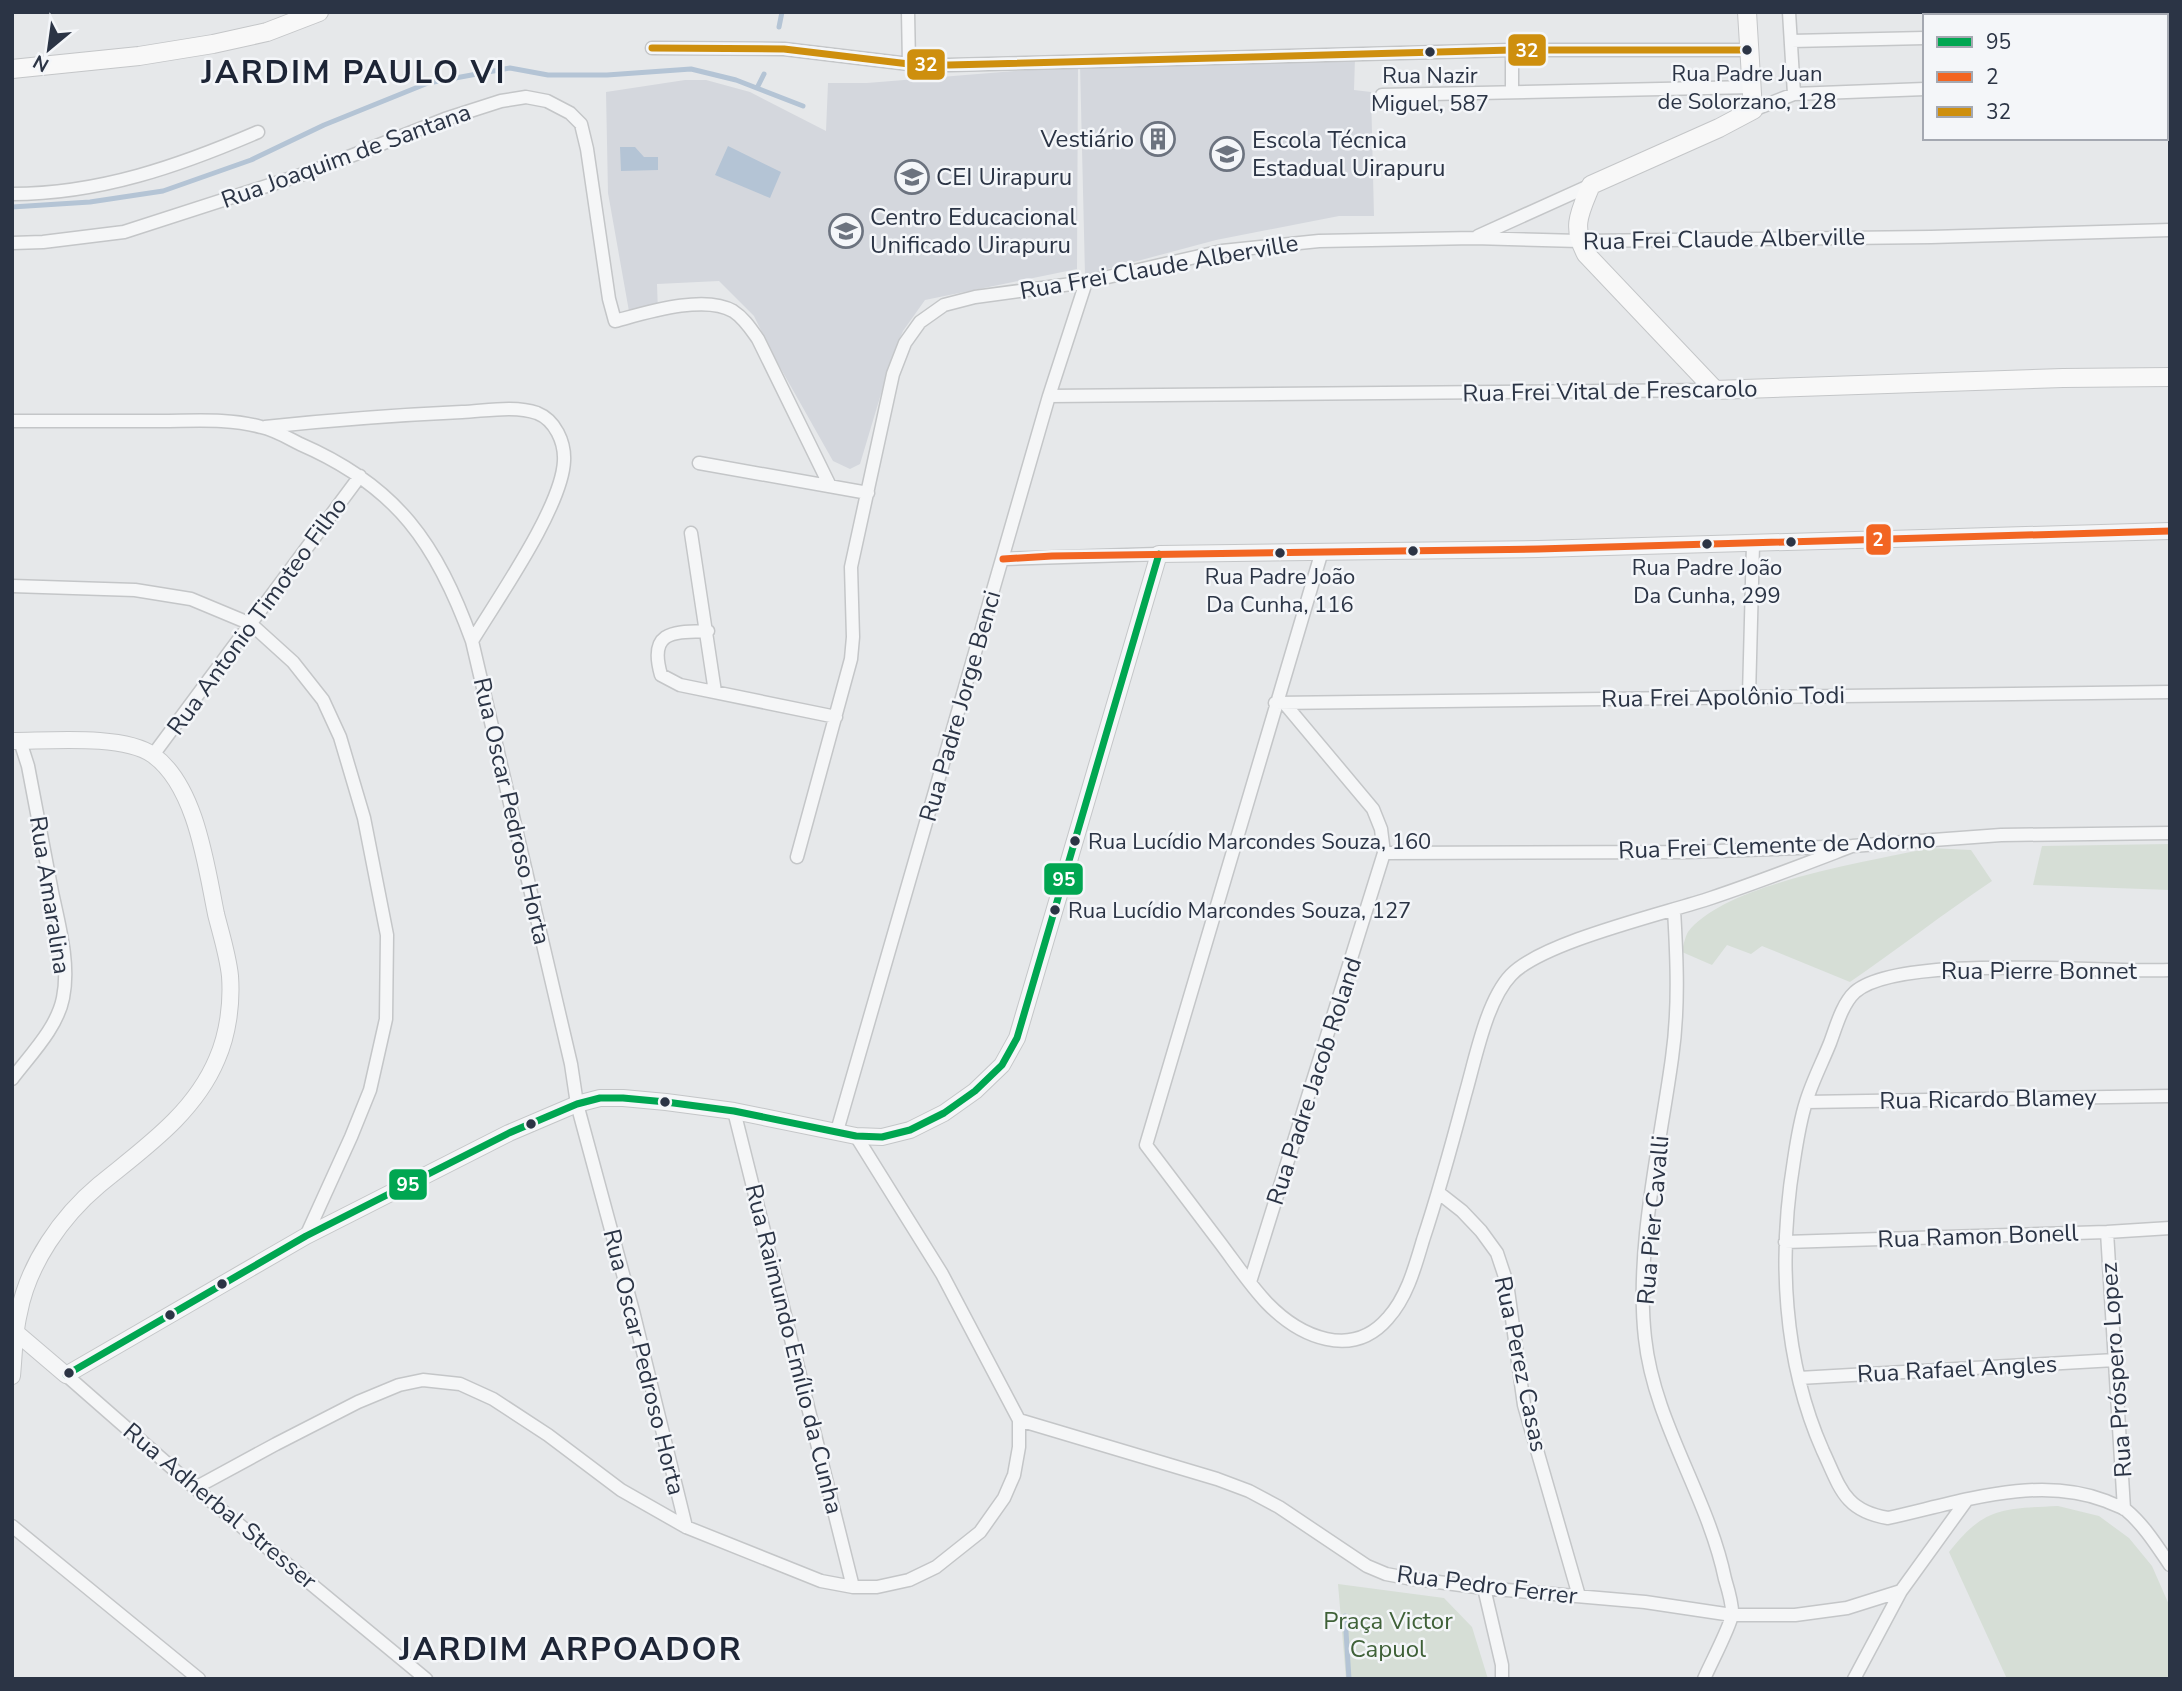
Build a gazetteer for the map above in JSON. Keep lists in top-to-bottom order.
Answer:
{
  "streets": {
    "main road": ["Rua Frei Vital de Frescarolo"],
    "street": [
      "Rua Joaquim de Santana",
      "Rua Frei Claude Alberville",
      "Rua Antonio Timoteo Filho",
      "Rua Frei Apolônio Todi",
      "Rua Padre Jorge Benci",
      "Rua Oscar Pedroso Horta",
      "Rua Frei Clemente de Adorno",
      "Rua Amaralina",
      "Rua Pierre Bonnet",
      "Rua Padre Jacob Roland",
      "Rua Ricardo Blamey",
      "Rua Pier Cavalli",
      "Rua Ramon Bonell",
      "Rua Raimundo Emílio da Cunha",
      "Rua Perez Casas",
      "Rua Rafael Angles",
      "Rua Próspero Lopez",
      "Rua Adherbal Stresser",
      "Rua Pedro Ferrer"
    ]
  },
  "crossings": [
    ["Rua Frei Claude Alberville", "Rua Padre Jorge Benci"],
    ["Rua Frei Vital de Frescarolo", "Rua Padre Jorge Benci"],
    ["Rua Antonio Timoteo Filho", "Rua Oscar Pedroso Horta"],
    ["Rua Frei Apolônio Todi", "Rua Padre Jacob Roland"],
    ["Rua Frei Clemente de Adorno", "Rua Padre Jacob Roland"],
    ["Rua Pierre Bonnet", "Rua Ricardo Blamey"],
    ["Rua Pierre Bonnet", "Rua Ramon Bonell"],
    ["Rua Pierre Bonnet", "Rua Rafael Angles"],
    ["Rua Pierre Bonnet", "Rua Próspero Lopez"],
    ["Rua Pier Cavalli", "Rua Pedro Ferrer"],
    ["Rua Ramon Bonell", "Rua Próspero Lopez"],
    ["Rua Perez Casas", "Rua Pedro Ferrer"],
    ["Rua Rafael Angles", "Rua Próspero Lopez"]
  ],
  "districts": ["JARDIM PAULO VI", "JARDIM ARPOADOR"],
  "parks": ["Praça Victor Capuol"],
  "places": {
    "other": [
      "Rua Padre Juan de Solorzano, 128",
      "Rua Nazir Miguel, 587",
      "Rua Padre João Da Cunha, 299",
      "Rua Padre João Da Cunha, 116",
      "Rua Lucídio Marcondes Souza, 160",
      "Rua Lucídio Marcondes Souza, 127"
    ],
    "building": ["Vestiário"],
    "school or university": ["Escola Técnica Estadual Uirapuru", "CEI Uirapuru", "Centro Educacional Unificado Uirapuru"]
  },
  "lines": ["transit line 32", "transit line 2", "transit line 95"],
  "legend": ["95", "2", "32"],
  "north": "bottom left"
}
